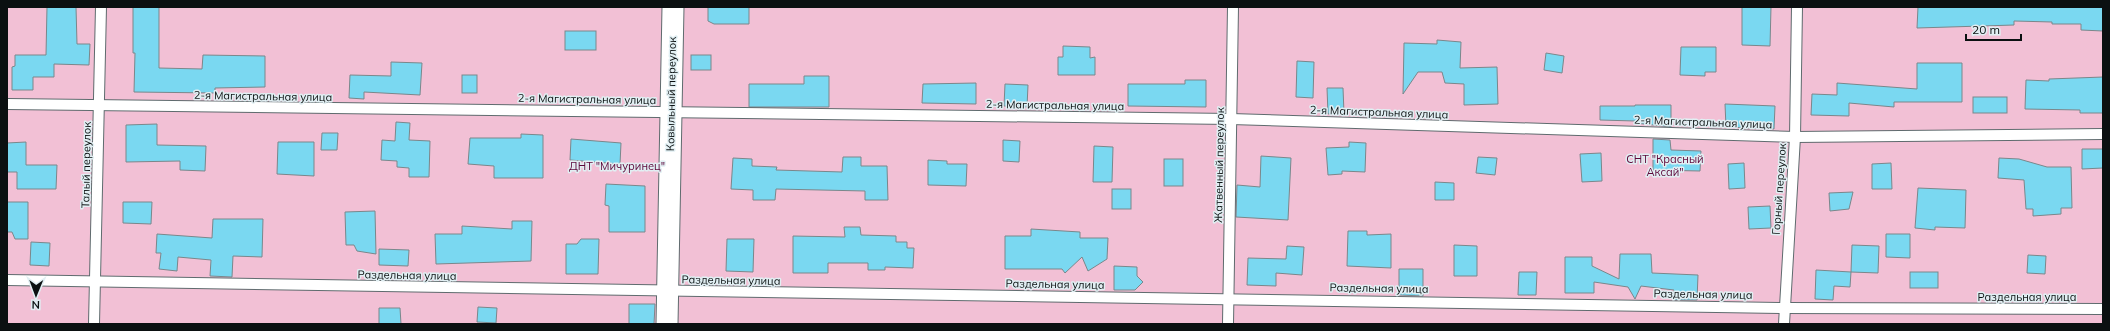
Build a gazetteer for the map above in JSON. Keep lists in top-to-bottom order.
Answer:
{
  "streets": {
    "street": ["Ковыльный переулок"],
    "lane": [
      "2-я Магистральная улица",
      "Талый переулок",
      "Жатвенный переулок",
      "Горный переулок",
      "Раздельная улица"
    ]
  },
  "crossings": [
    ["Ковыльный переулок", "2-я Магистральная улица"],
    ["Ковыльный переулок", "Раздельная улица"],
    ["2-я Магистральная улица", "Талый переулок"],
    ["2-я Магистральная улица", "Жатвенный переулок"],
    ["2-я Магистральная улица", "Горный переулок"],
    ["Талый переулок", "Раздельная улица"],
    ["Жатвенный переулок", "Раздельная улица"],
    ["Горный переулок", "Раздельная улица"]
  ],
  "parks": ["СНТ \"Красный Аксай\"", "ДНТ \"Мичуринец\""],
  "scale_bar": "20 m",
  "north": "bottom"
}
